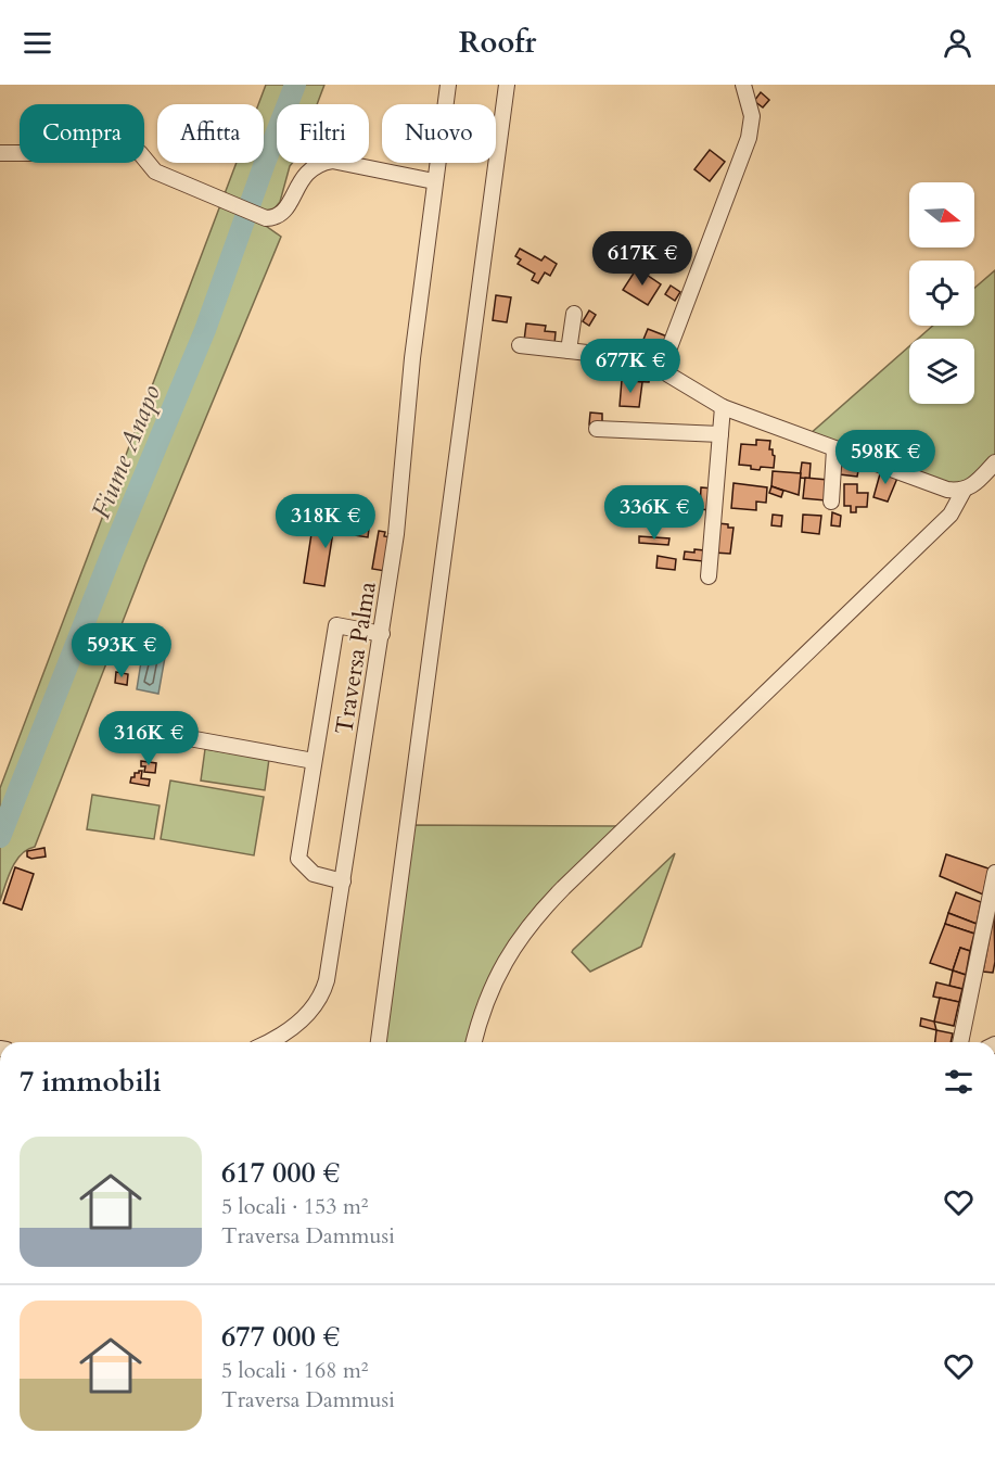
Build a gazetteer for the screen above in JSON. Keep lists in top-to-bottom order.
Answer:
{
  "streets": {
    "street": ["Traversa Palma"]
  },
  "water": ["Fiume Anapo"],
  "north": "right",
  "page": {
    "header": "Roofr",
    "chip": [
      "Compra",
      "Affitta",
      "Filtri",
      "Nuovo"
    ],
    "price": [
      "617K €",
      "677K €",
      "598K €",
      "336K €",
      "318K €",
      "593K €",
      "316K €"
    ],
    "heading": "7 immobili",
    "list": [
      {
        "name": "617 000 €",
        "note": "5 locali · 153 m² · Traversa Dammusi"
      },
      {
        "name": "677 000 €",
        "note": "5 locali · 168 m² · Traversa Dammusi"
      }
    ]
  }
}
